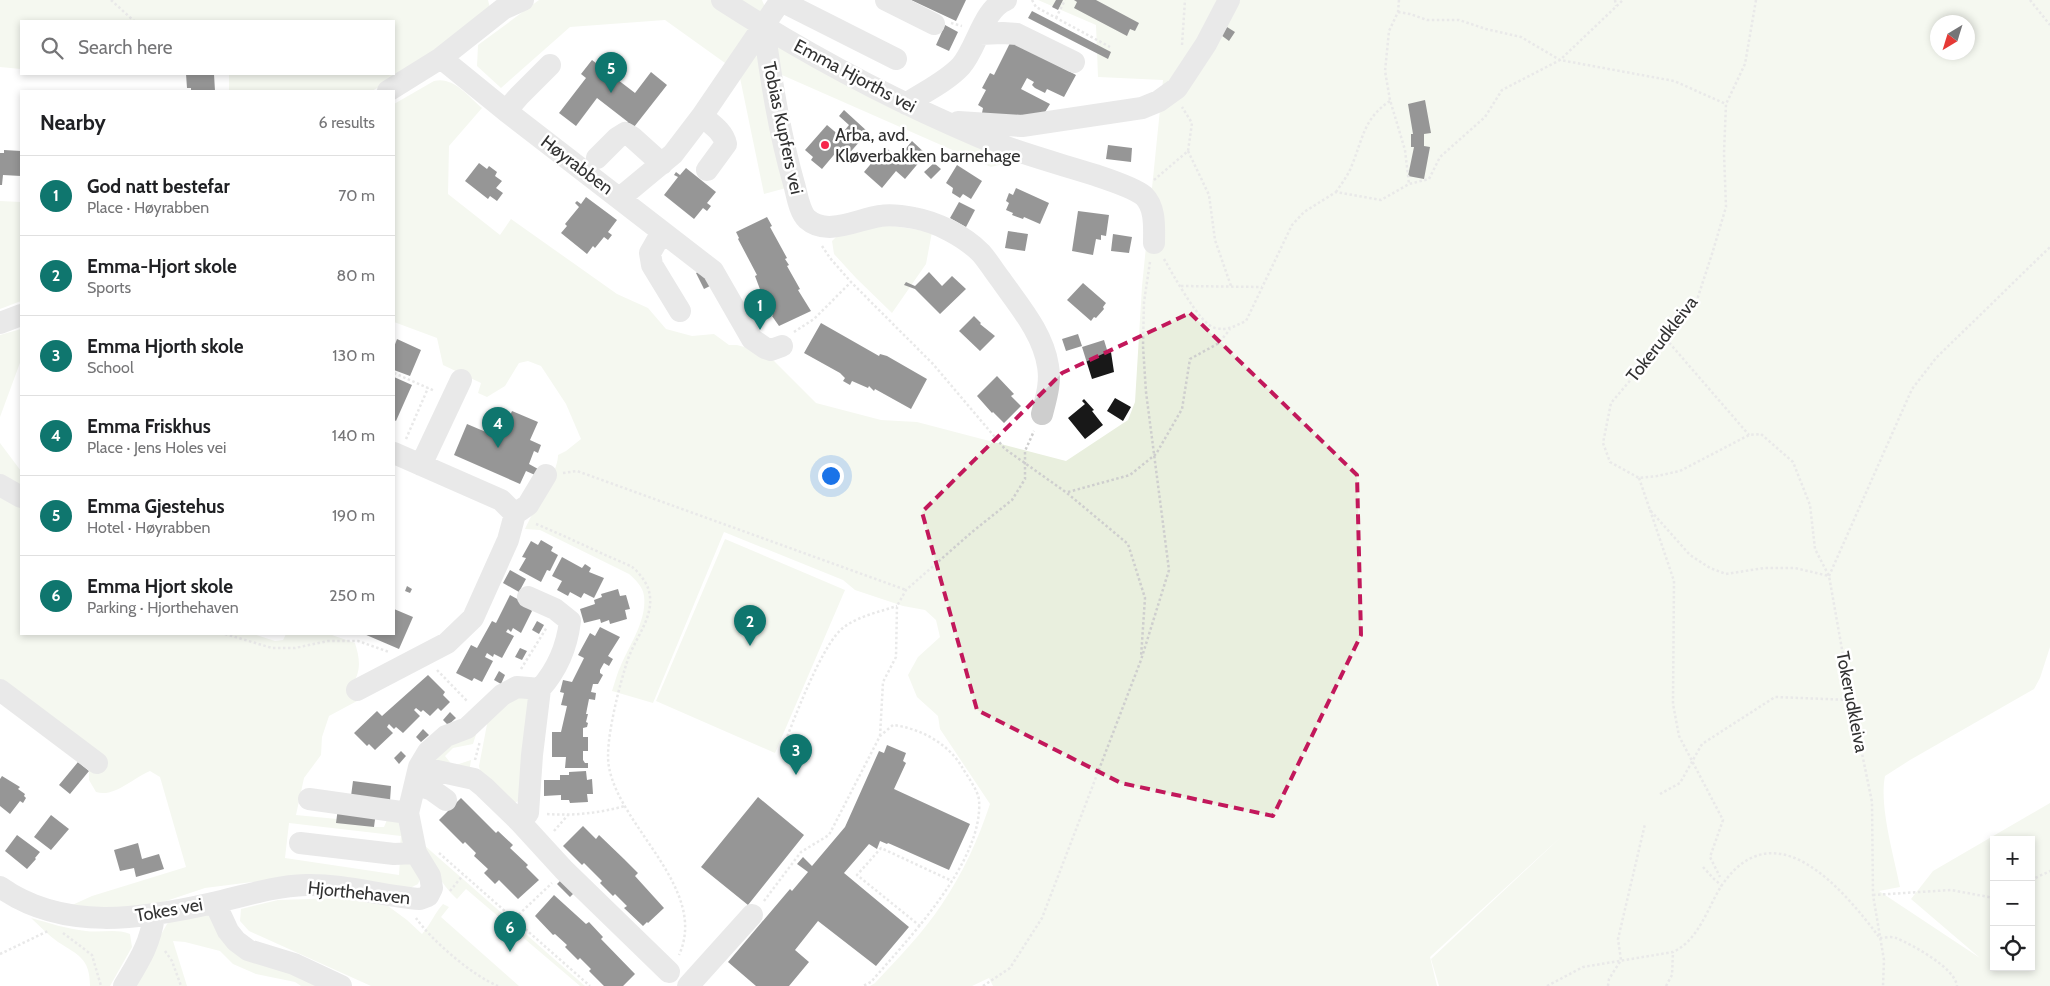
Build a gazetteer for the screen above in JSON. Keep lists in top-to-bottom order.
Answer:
{
  "streets": {
    "street": [
      "Emma Hjorths vei",
      "Tobias Kupfers vei",
      "Høyrabben",
      "Hjorthehaven",
      "Tokes vei"
    ],
    "path": ["Tokerudkleiva"]
  },
  "crossings": [
    ["Emma Hjorths vei", "Tobias Kupfers vei"],
    ["Hjorthehaven", "Tokes vei"]
  ],
  "places": ["Arba, avd. Kløverbakken barnehage"],
  "north": "bottom left",
  "page": {
    "search": "Search here",
    "pins": [
      "5",
      "1",
      "4",
      "2",
      "3",
      "6"
    ],
    "heading": ["Nearby", "6 results"],
    "list": [
      {
        "mark": "1",
        "name": "God natt bestefar",
        "note": "Place · Høyrabben",
        "value": "70 m"
      },
      {
        "mark": "2",
        "name": "Emma-Hjort skole",
        "note": "Sports",
        "value": "80 m"
      },
      {
        "mark": "3",
        "name": "Emma Hjorth skole",
        "note": "School",
        "value": "130 m"
      },
      {
        "mark": "4",
        "name": "Emma Friskhus",
        "note": "Place · Jens Holes vei",
        "value": "140 m"
      },
      {
        "mark": "5",
        "name": "Emma Gjestehus",
        "note": "Hotel · Høyrabben",
        "value": "190 m"
      },
      {
        "mark": "6",
        "name": "Emma Hjort skole",
        "note": "Parking · Hjorthehaven",
        "value": "250 m"
      }
    ],
    "map_buttons": ["+", "−"]
  }
}
